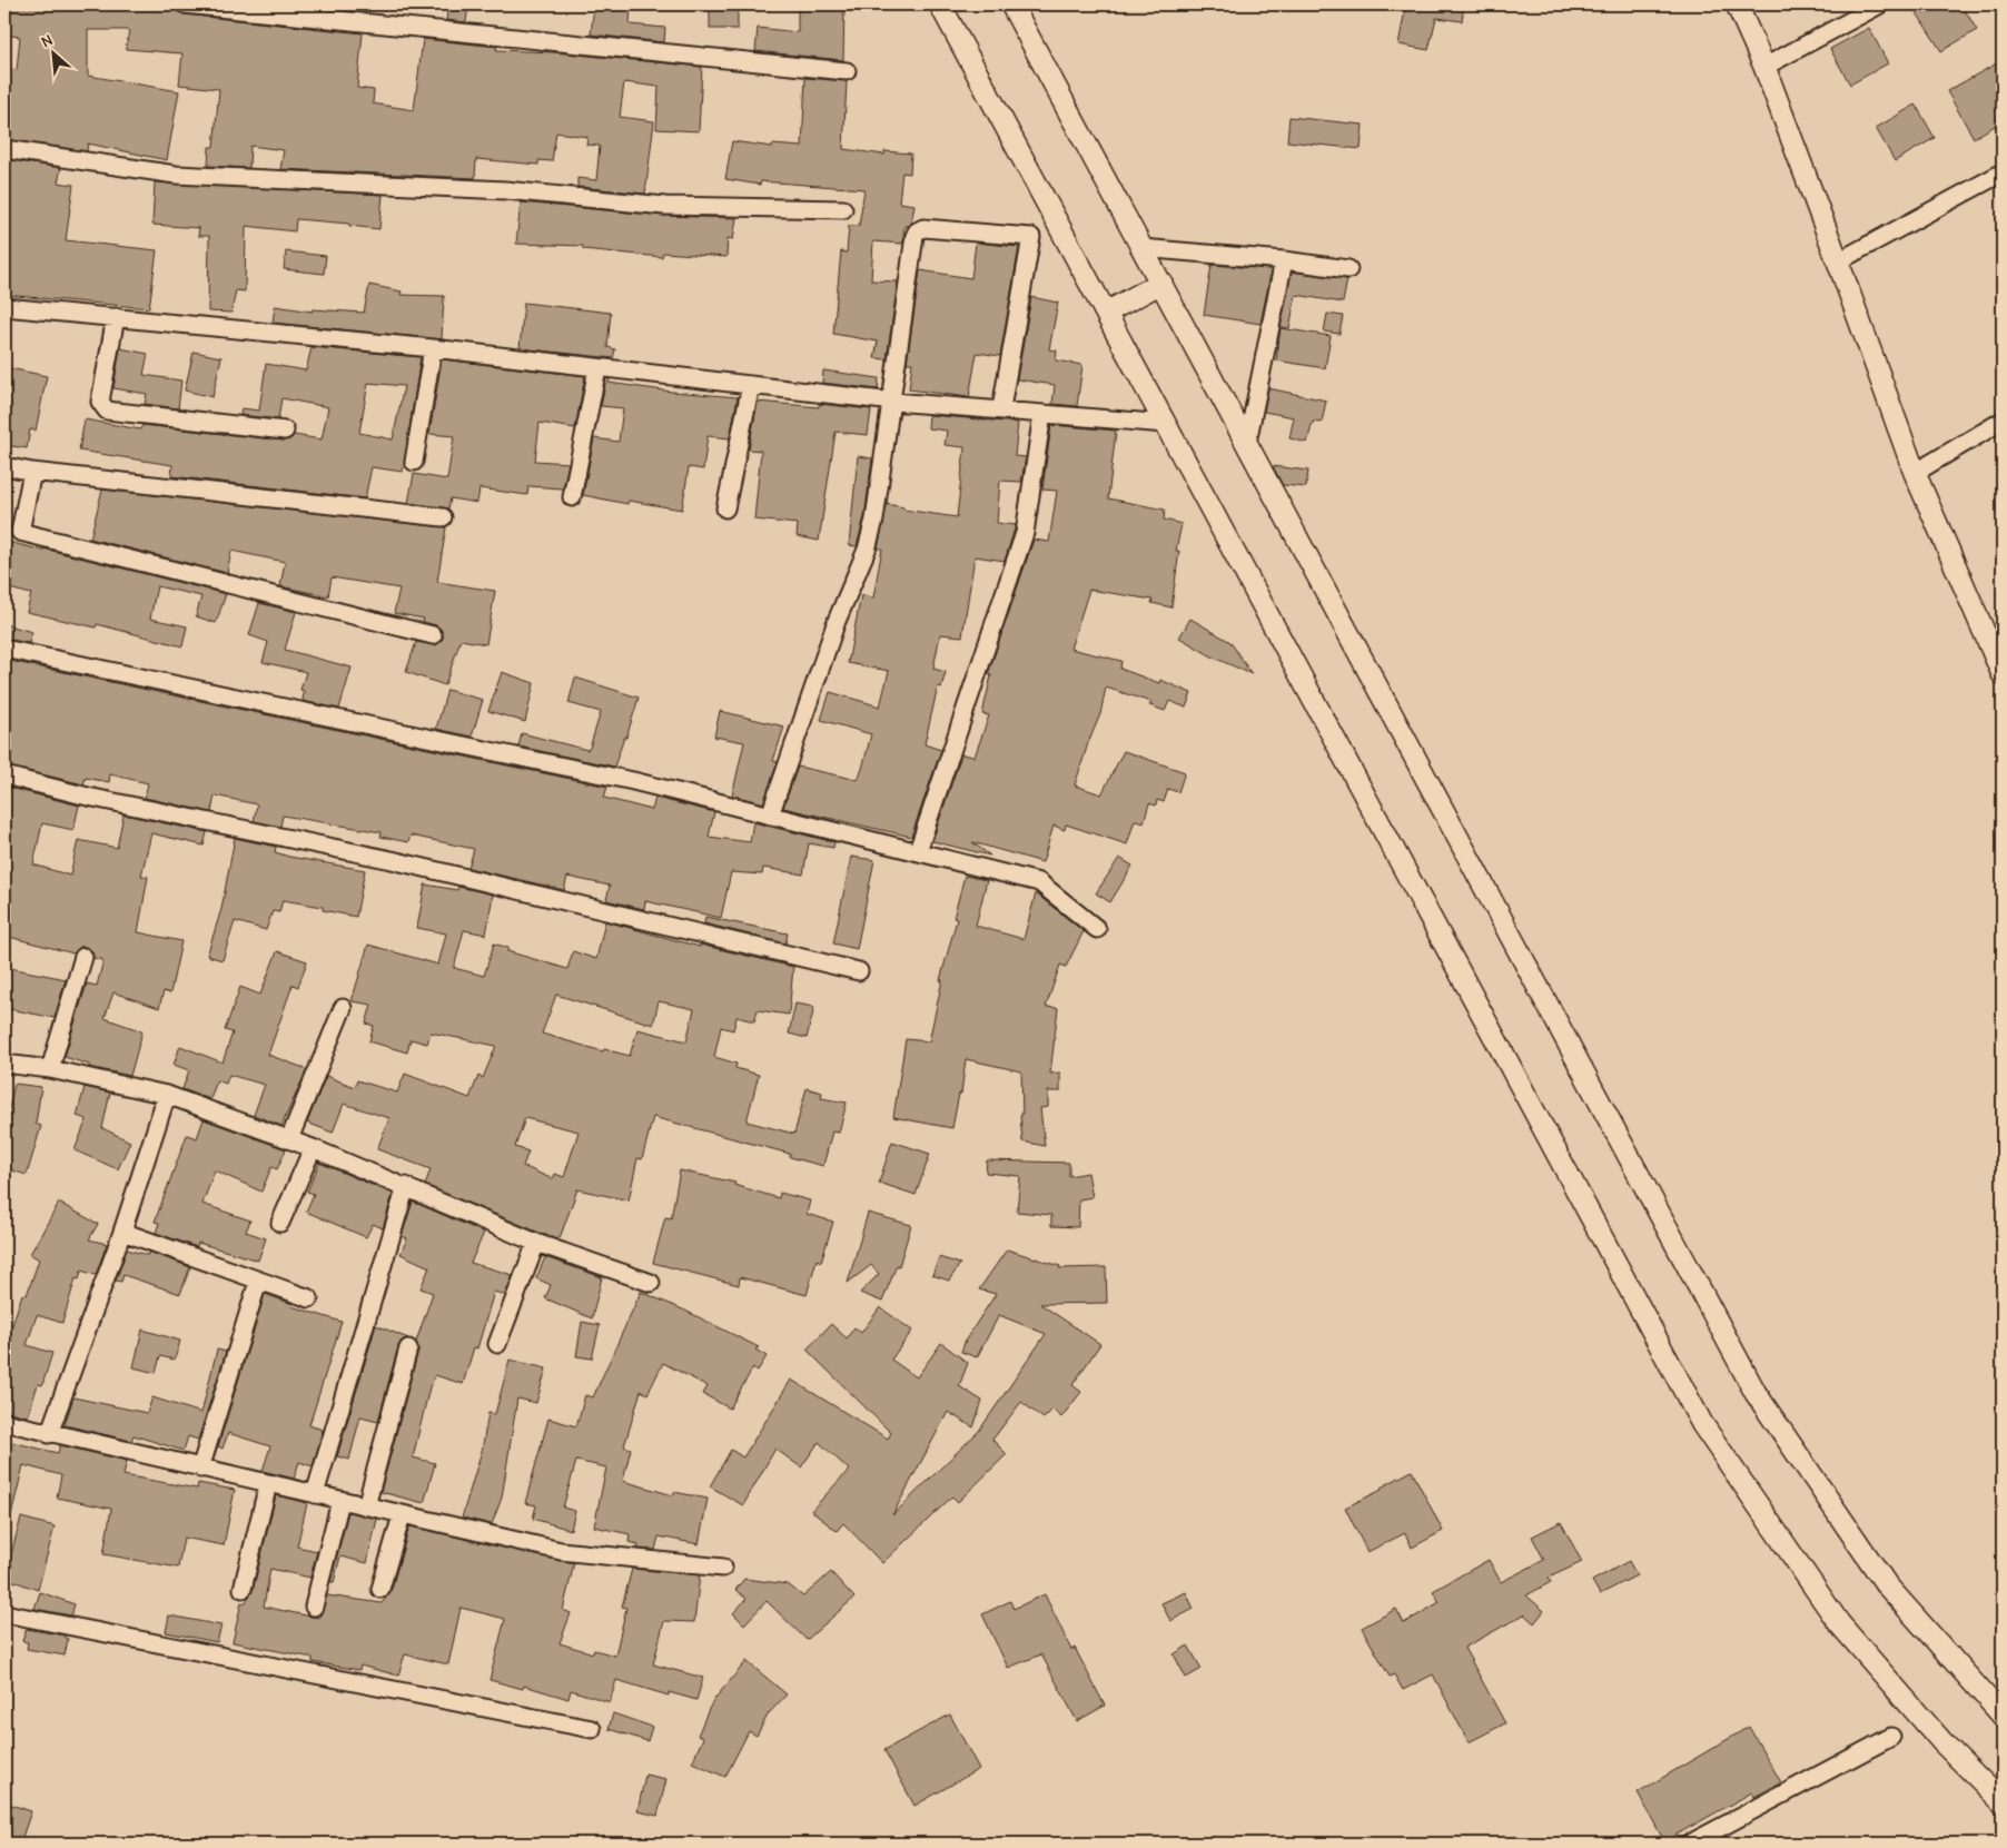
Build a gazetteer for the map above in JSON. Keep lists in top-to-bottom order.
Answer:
{
  "north": "top left"
}
